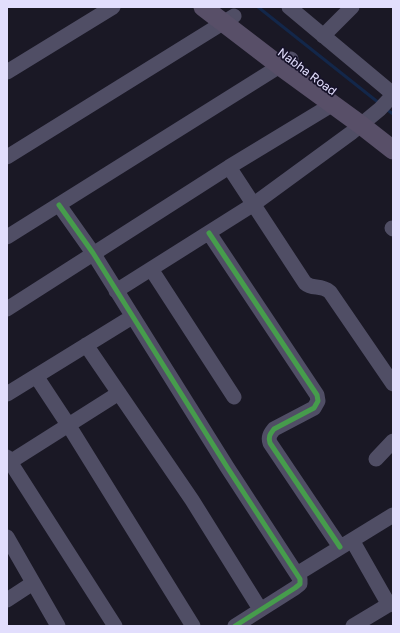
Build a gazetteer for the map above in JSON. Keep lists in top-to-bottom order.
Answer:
{
  "streets": {
    "main road": ["Nabha Road"]
  }
}
